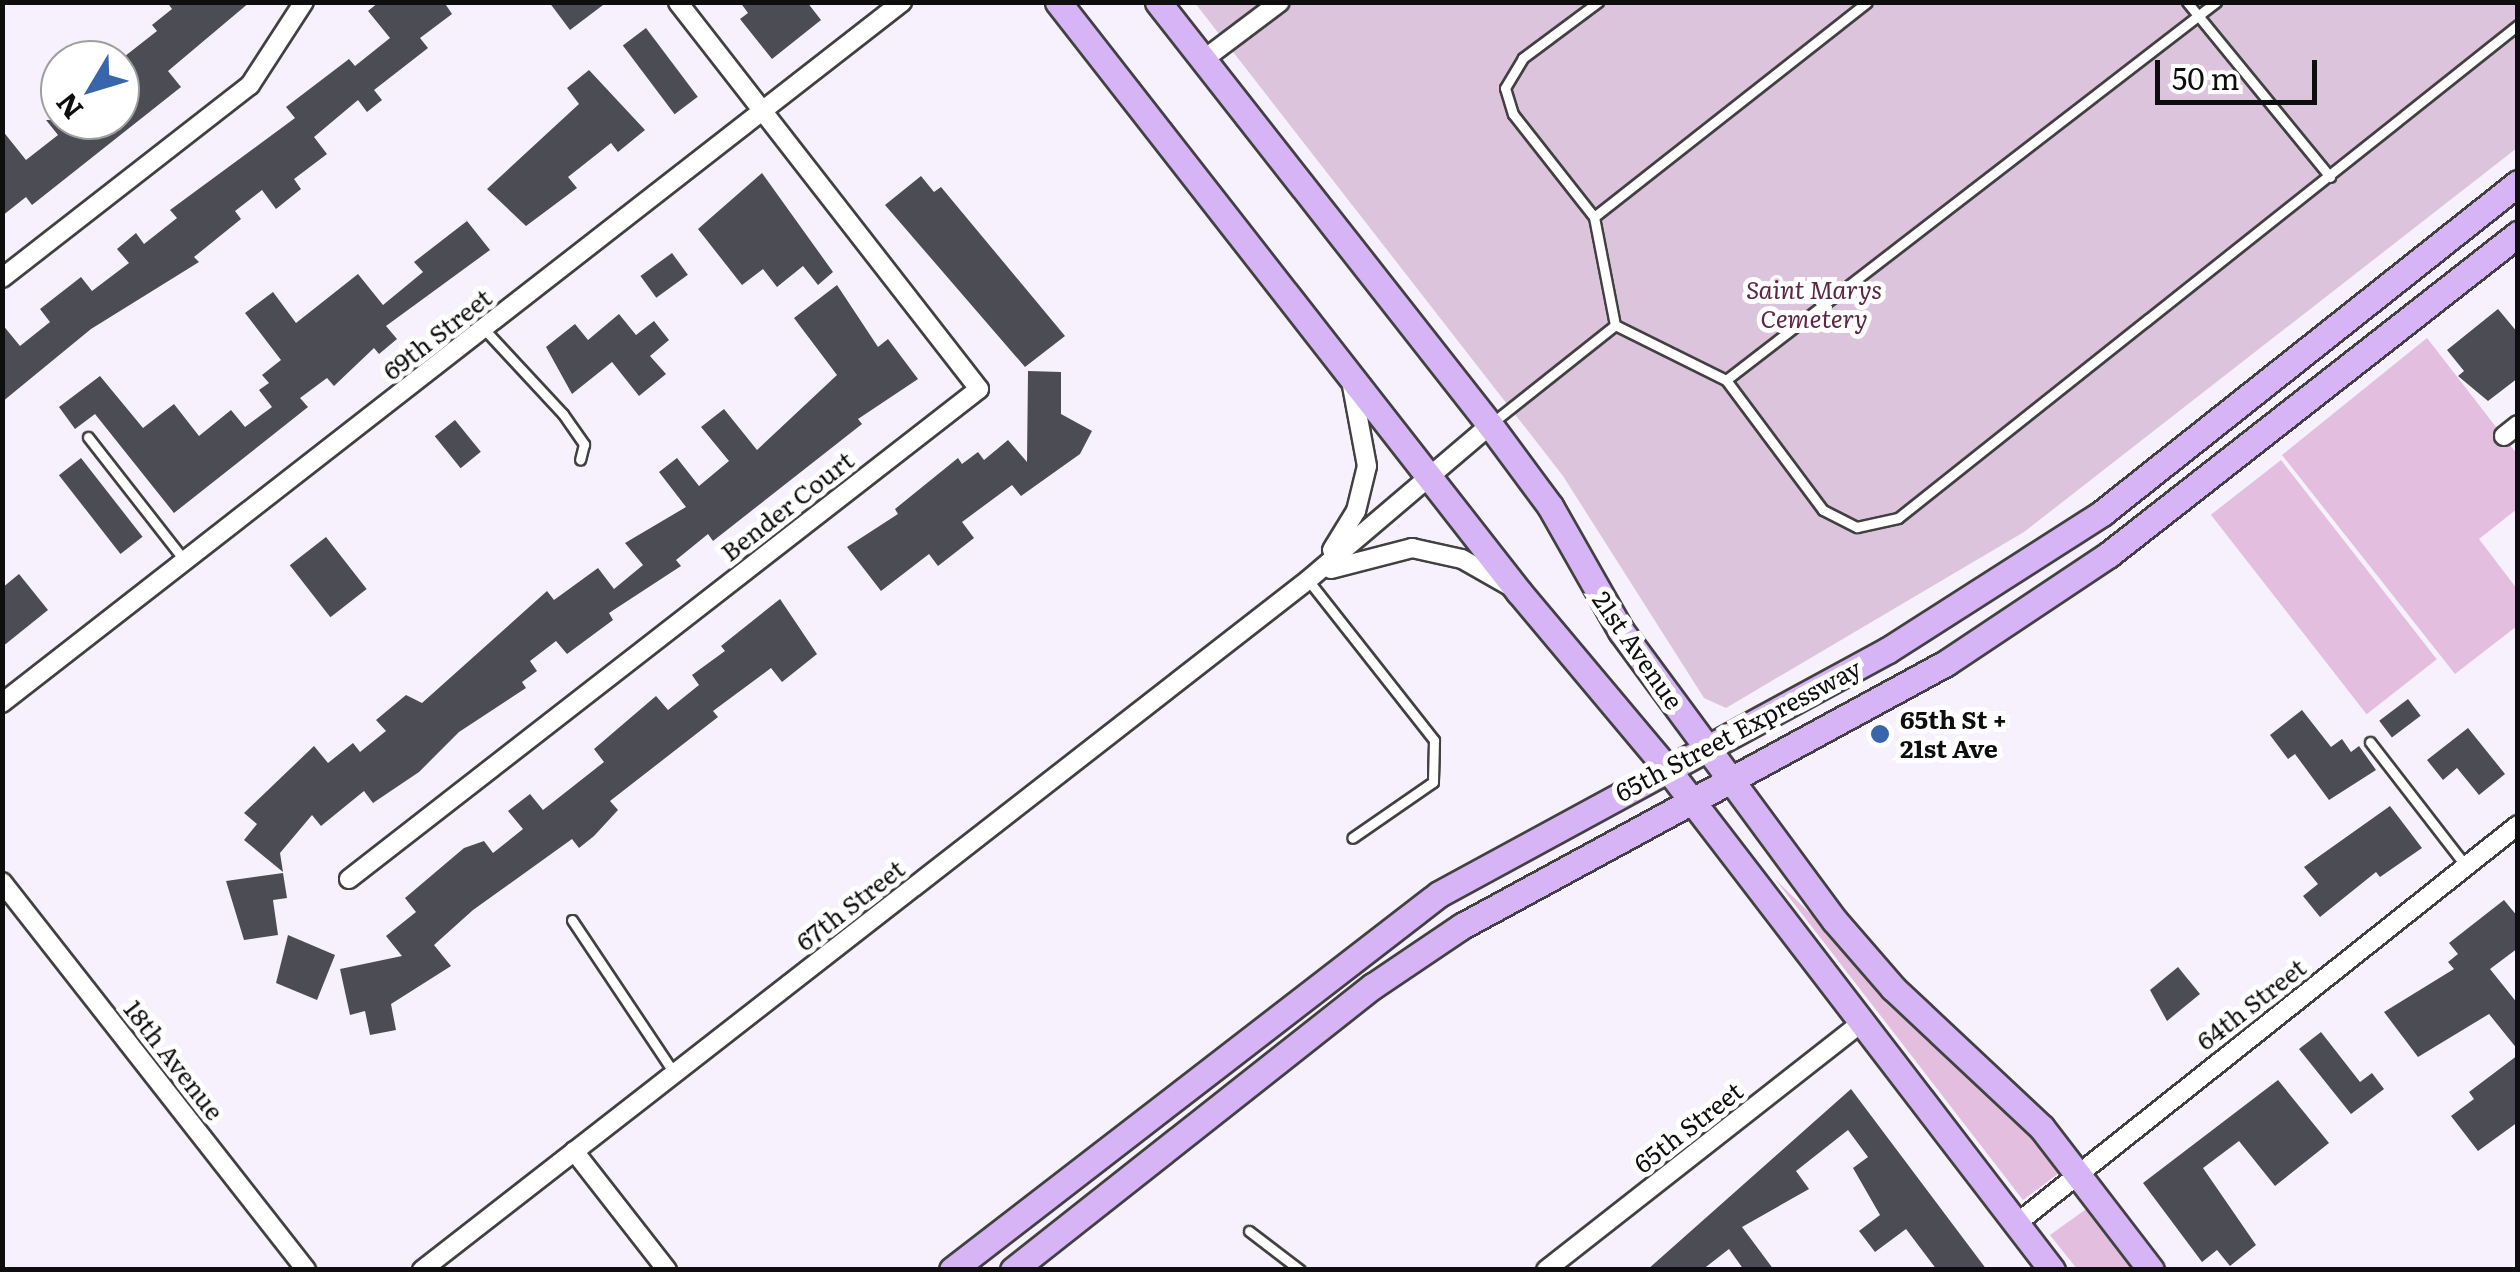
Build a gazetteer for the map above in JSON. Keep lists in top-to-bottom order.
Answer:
{
  "streets": {
    "main road": ["21st Avenue", "65th Street Expressway"],
    "street": [
      "69th Street",
      "Bender Court",
      "67th Street",
      "64th Street",
      "18th Avenue",
      "65th Street"
    ]
  },
  "crossings": [
    ["69th Street", "Bender Court"],
    ["21st Avenue", "65th Street Expressway"],
    ["21st Avenue", "67th Street"],
    ["21st Avenue", "64th Street"],
    ["21st Avenue", "65th Street"]
  ],
  "parks": ["Saint Marys Cemetery"],
  "places": ["65th St + 21st Ave"],
  "scale_bar": "50 m",
  "north": "bottom left"
}
